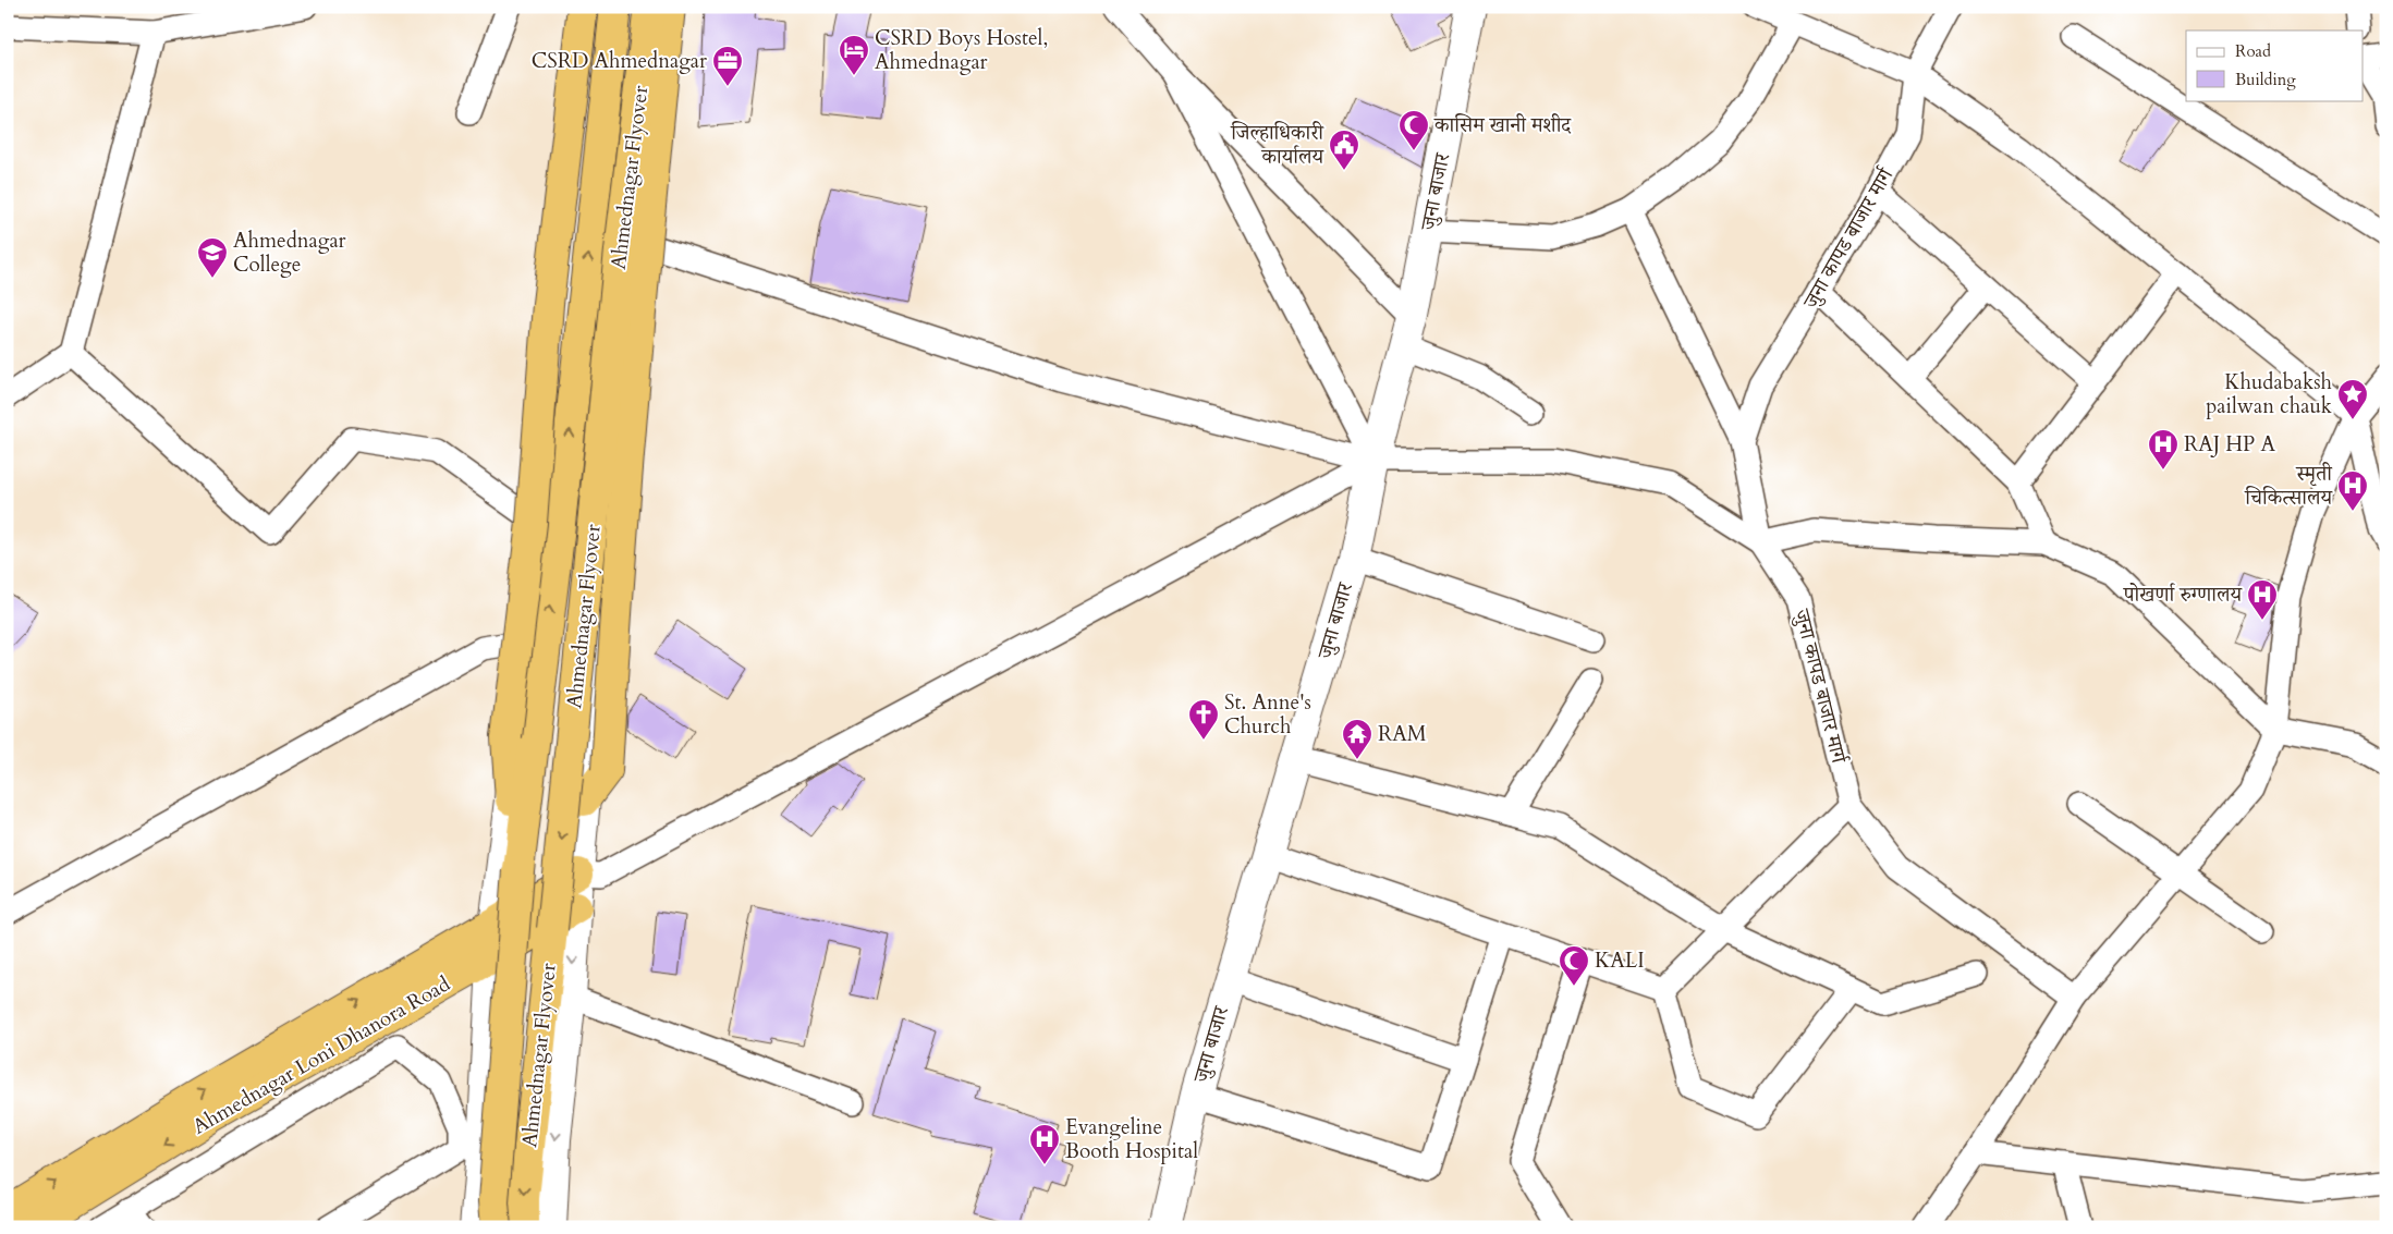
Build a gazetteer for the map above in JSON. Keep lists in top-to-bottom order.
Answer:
{
  "streets": {
    "highway": ["Ahmednagar Flyover", "Ahmednagar Loni Dhanora Road"],
    "street": ["जुना बाजार", "जुना कापड बाजार मार्ग"]
  },
  "places": {
    "hotel": ["CSRD Boys Hostel, Ahmednagar"],
    "office": ["CSRD Ahmednagar"],
    "mosque": ["कासिम खानी मशीद", "KALI"],
    "public building": ["जिल्हाधिकारी कार्यालय"],
    "school or university": ["Ahmednagar College"],
    "place": ["Khudabaksh pailwan chauk"],
    "hospital": [
      "RAJ HP A",
      "स्मृती चिकित्सालय",
      "पोखर्णा रुग्णालय",
      "Evangeline Booth Hospital"
    ],
    "church": ["St. Anne's Church"],
    "temple": ["RAM"]
  },
  "legend": ["Road", "Building"]
}
